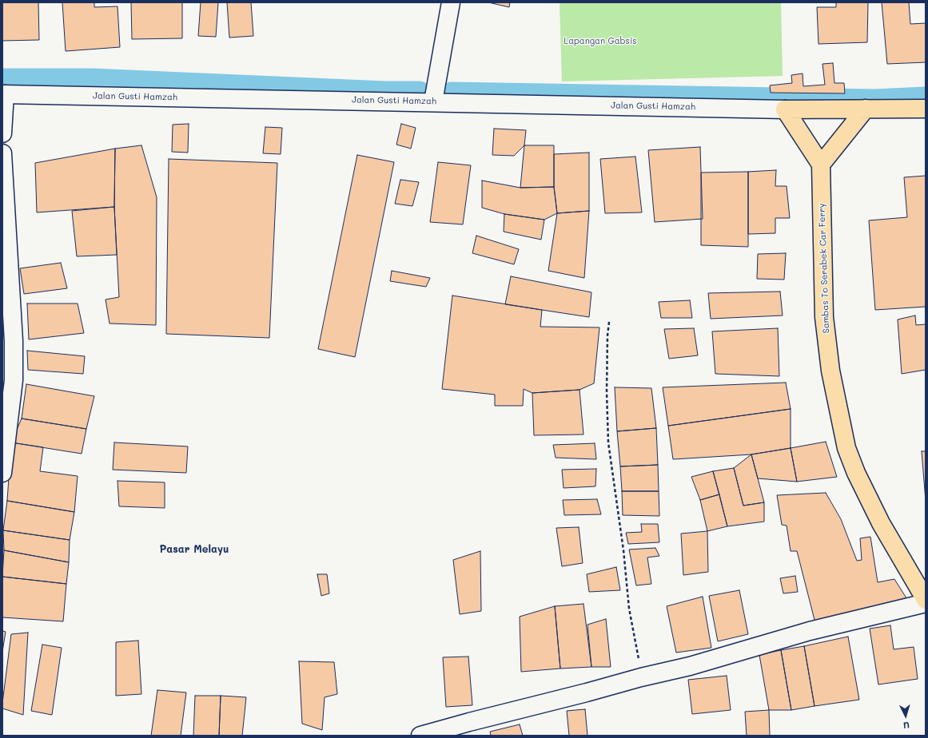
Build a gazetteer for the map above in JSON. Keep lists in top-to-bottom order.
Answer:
{
  "streets": {
    "highway": ["Sambas To Serabek Car Ferry"],
    "street": ["Jalan Gusti Hamzah"]
  },
  "districts": ["Pasar Melayu"],
  "parks": ["Lapangan Gabsis"],
  "north": "bottom"
}
